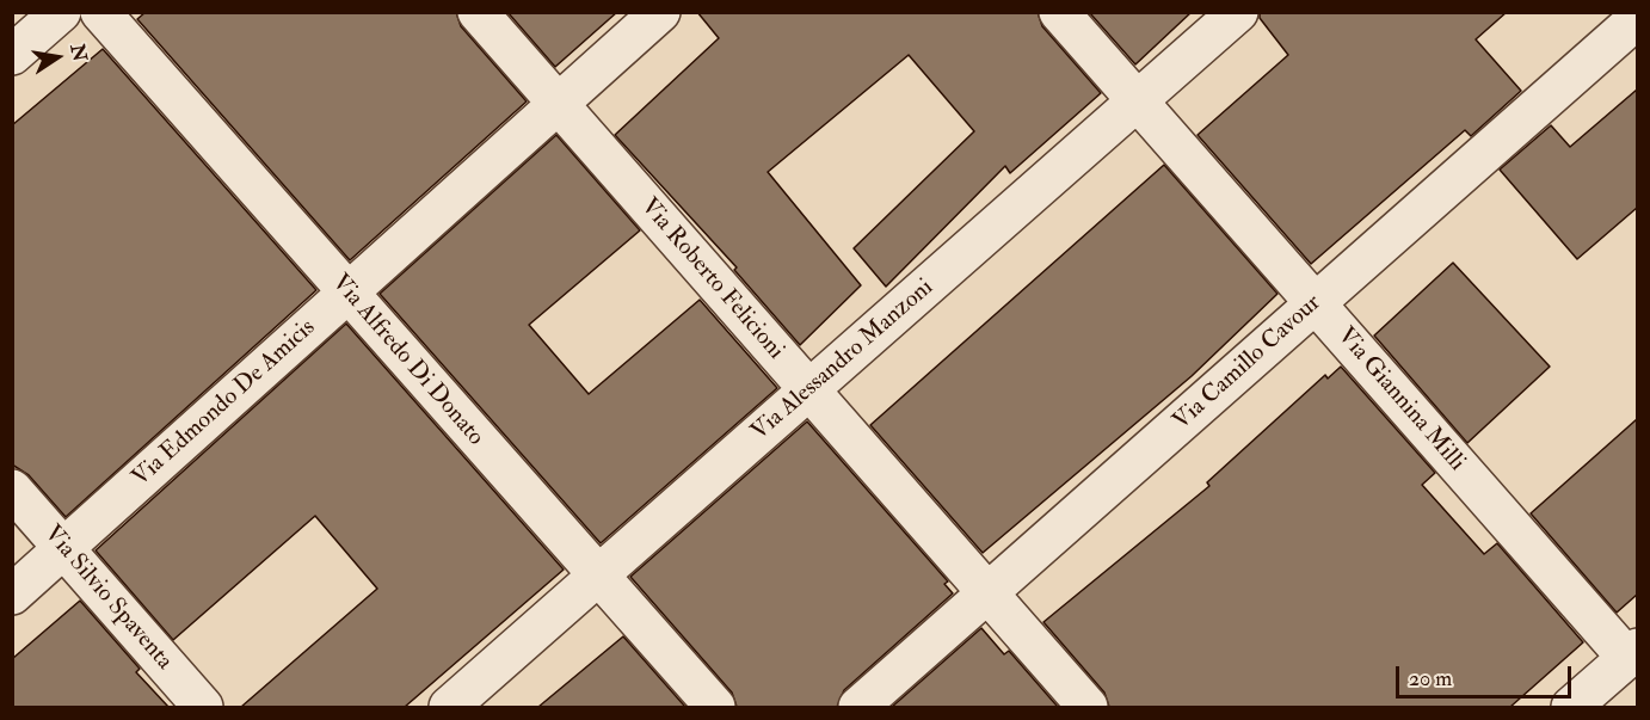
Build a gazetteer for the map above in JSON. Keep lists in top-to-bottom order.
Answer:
{
  "streets": {
    "street": [
      "Via Roberto Felicioni",
      "Via Alfredo Di Donato",
      "Via Alessandro Manzoni",
      "Via Camillo Cavour",
      "Via Giannina Milli",
      "Via Edmondo De Amicis",
      "Via Silvio Spaventa"
    ]
  },
  "crossings": [
    ["Via Roberto Felicioni", "Via Alessandro Manzoni"],
    ["Via Roberto Felicioni", "Via Camillo Cavour"],
    ["Via Roberto Felicioni", "Via Edmondo De Amicis"],
    ["Via Alfredo Di Donato", "Via Alessandro Manzoni"],
    ["Via Alfredo Di Donato", "Via Edmondo De Amicis"],
    ["Via Alessandro Manzoni", "Via Giannina Milli"],
    ["Via Camillo Cavour", "Via Giannina Milli"],
    ["Via Edmondo De Amicis", "Via Silvio Spaventa"]
  ],
  "scale_bar": "20 m",
  "north": "right"
}
